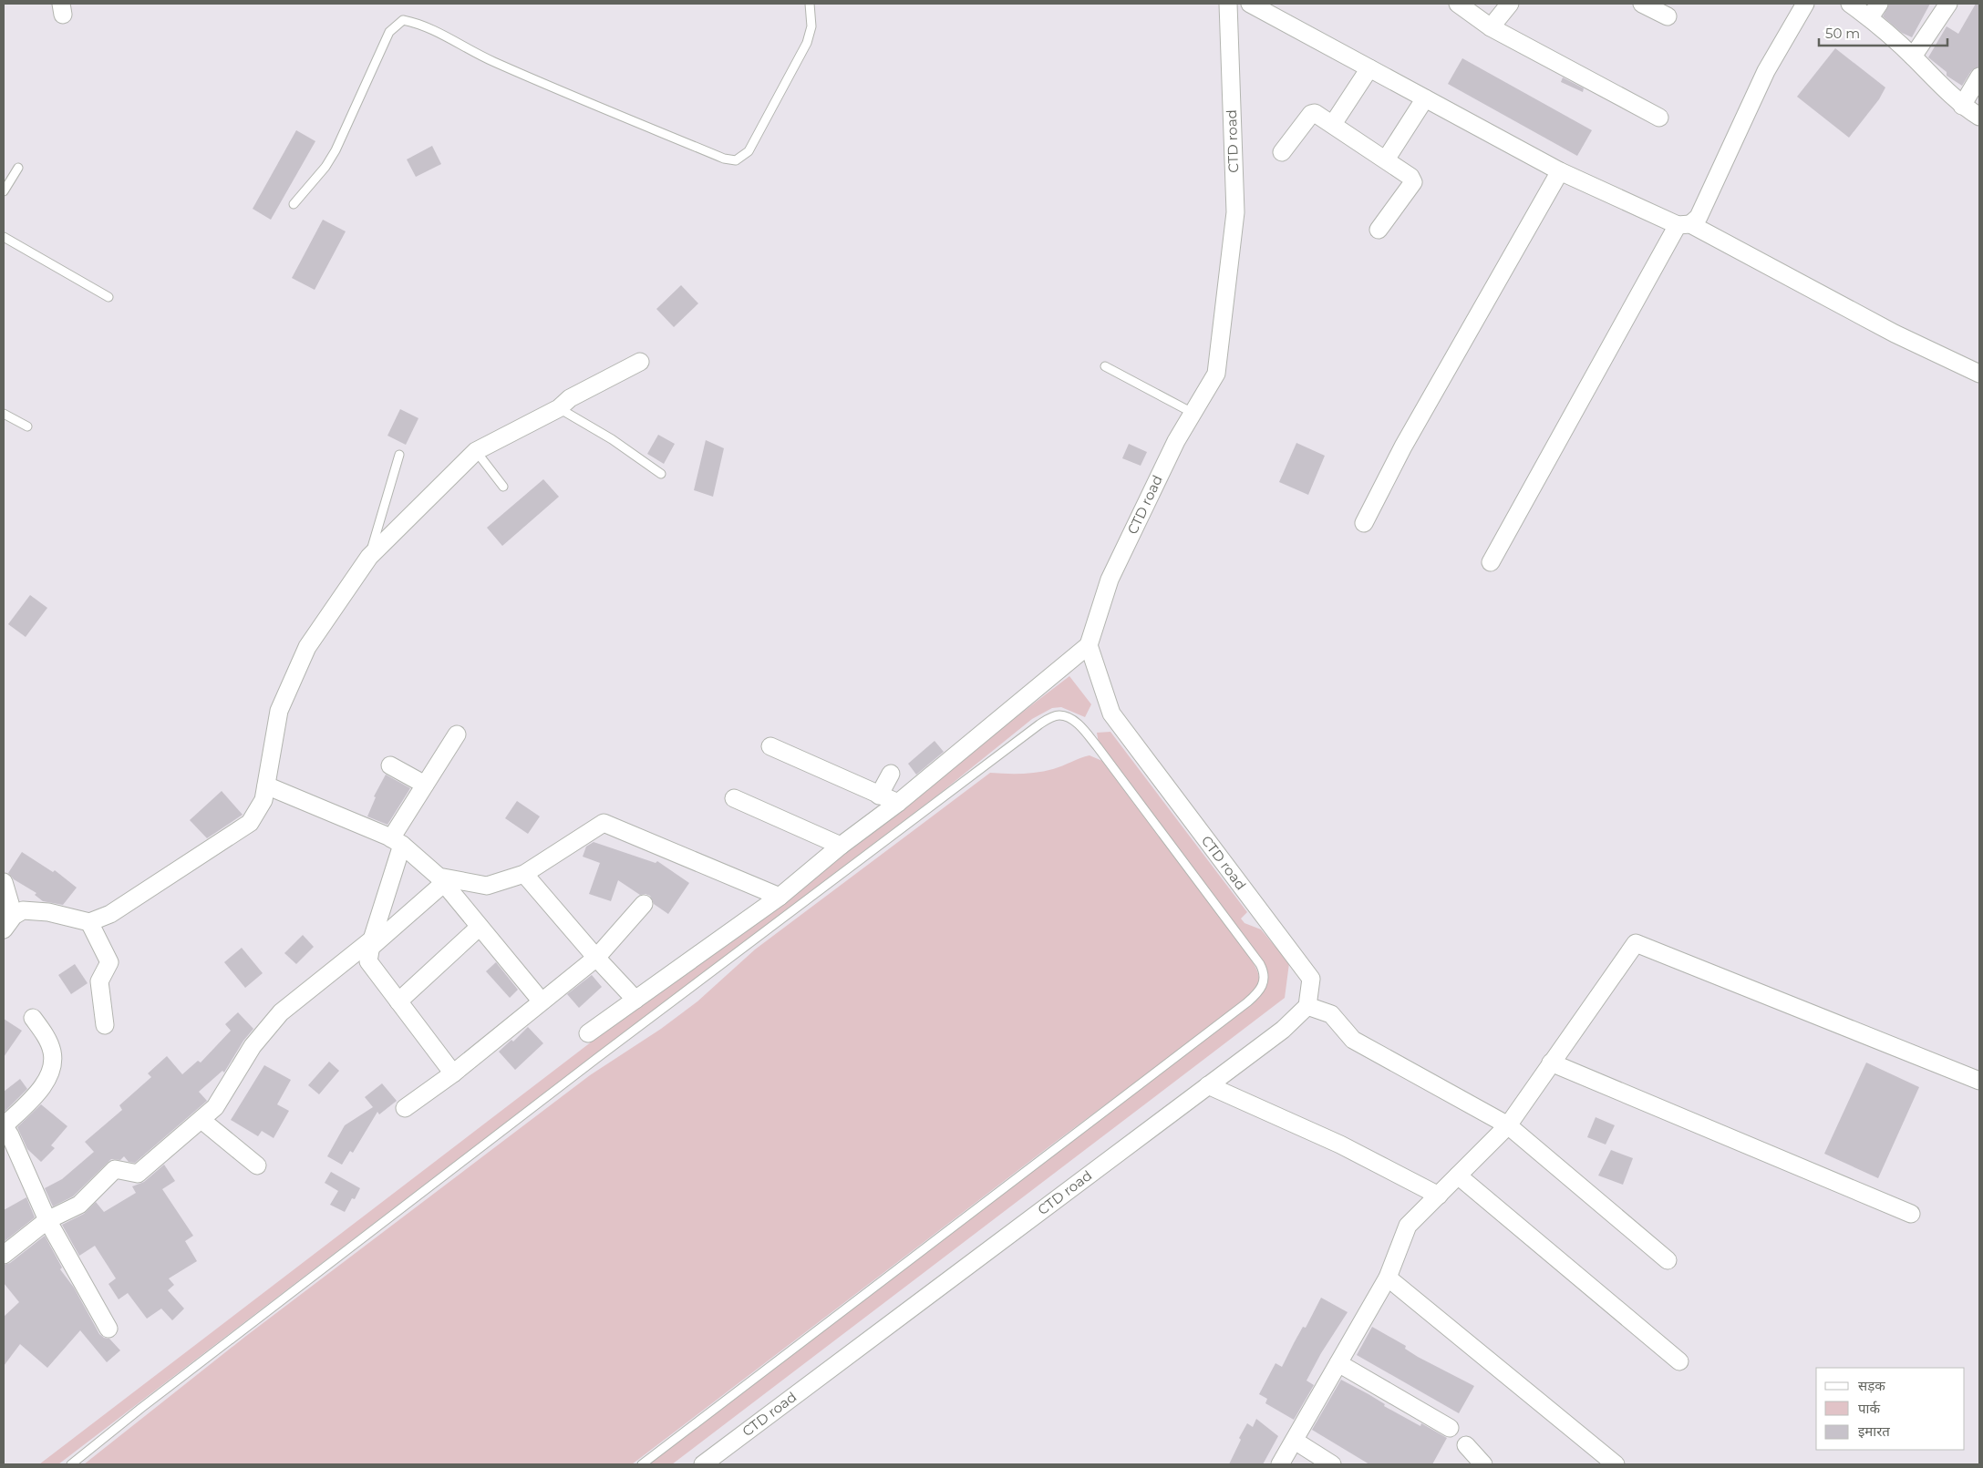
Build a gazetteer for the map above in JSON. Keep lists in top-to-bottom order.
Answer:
{
  "streets": {
    "street": ["CTD road"]
  },
  "legend": ["सड़क", "पार्क", "इमारत"],
  "scale_bar": "50 m"
}
